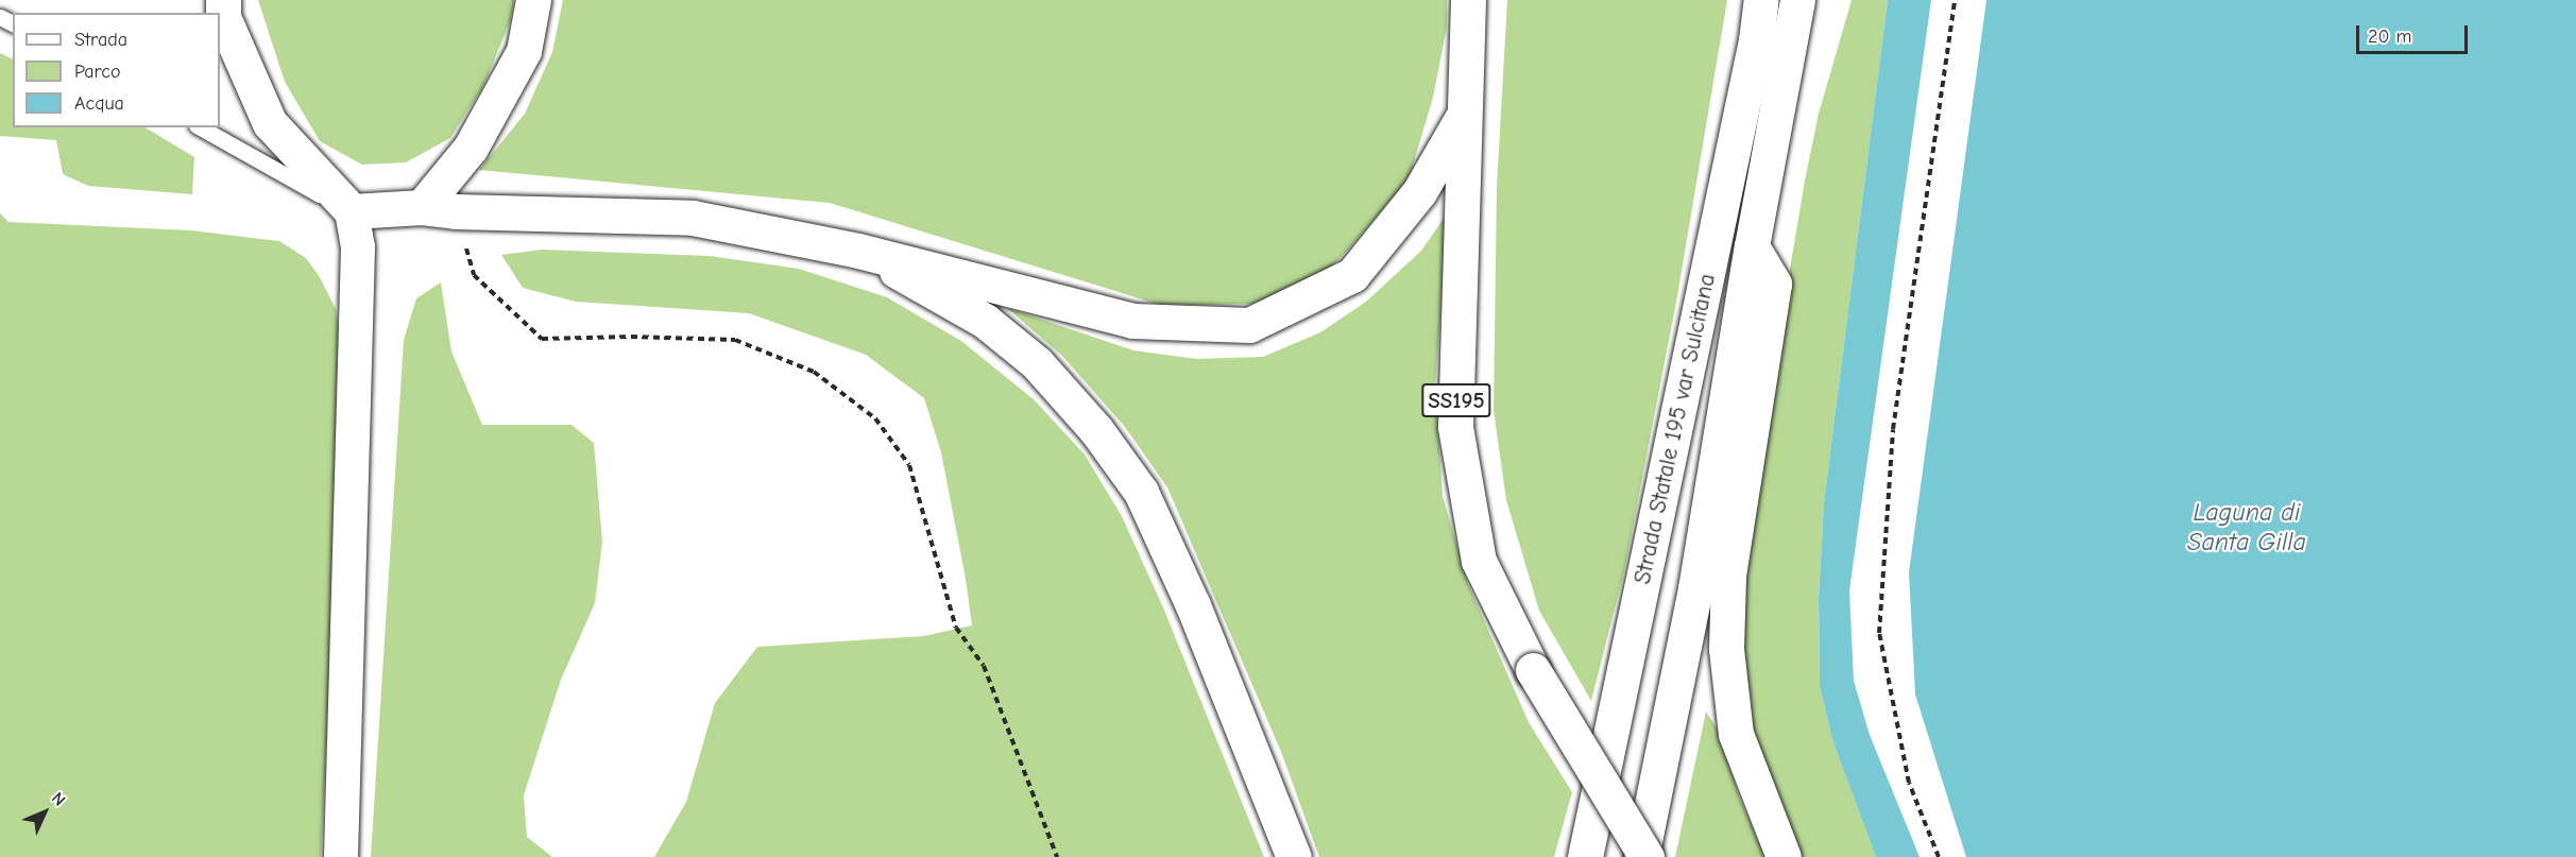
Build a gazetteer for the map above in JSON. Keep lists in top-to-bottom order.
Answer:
{
  "streets": {
    "main road": ["SS195", "Strada Statale 195 var Sulcitana"]
  },
  "water": ["Laguna di Santa Gilla"],
  "legend": ["Strada", "Parco", "Acqua"],
  "scale_bar": "20 m",
  "north": "top right"
}
